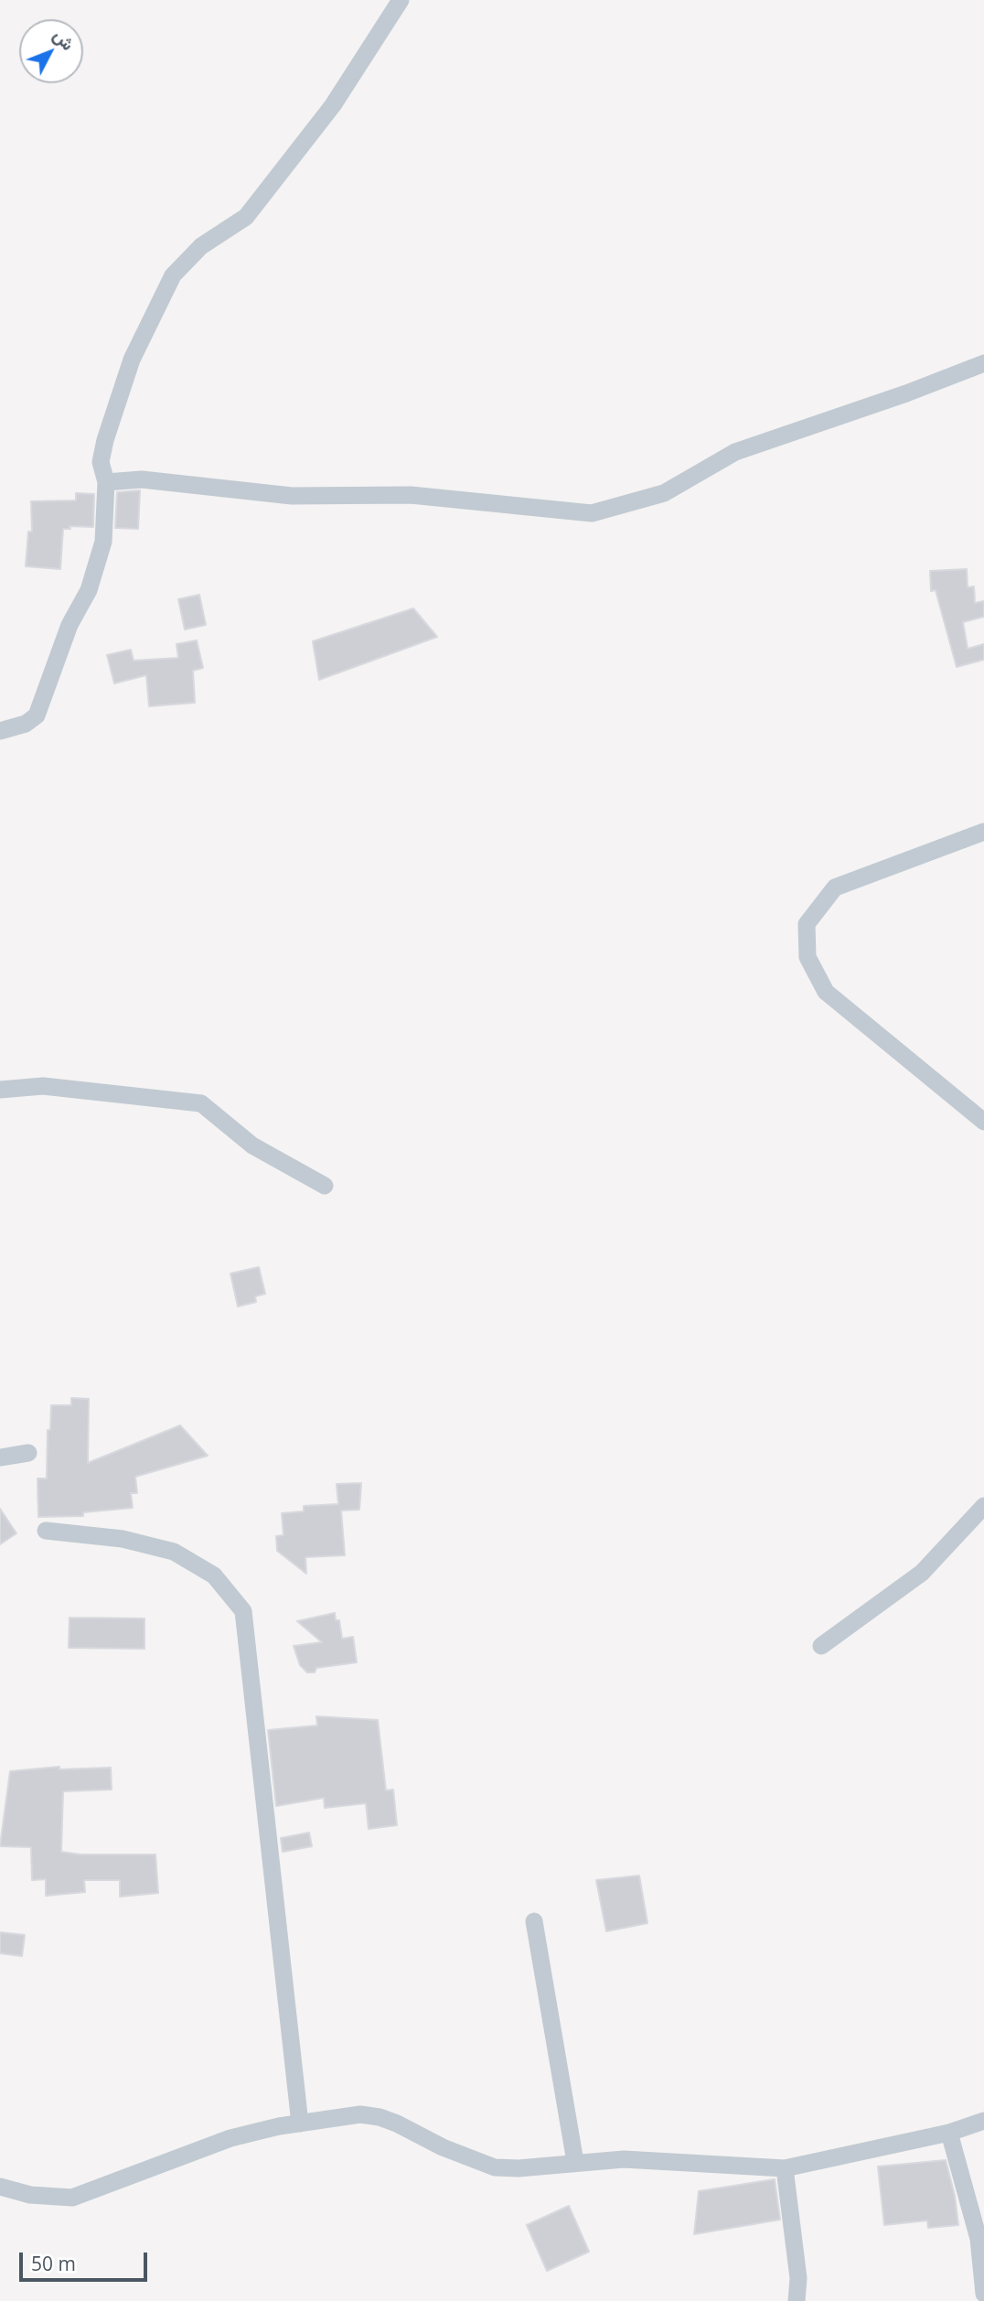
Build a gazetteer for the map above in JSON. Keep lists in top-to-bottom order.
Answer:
{
  "scale_bar": "50 m",
  "north": "top right"
}
